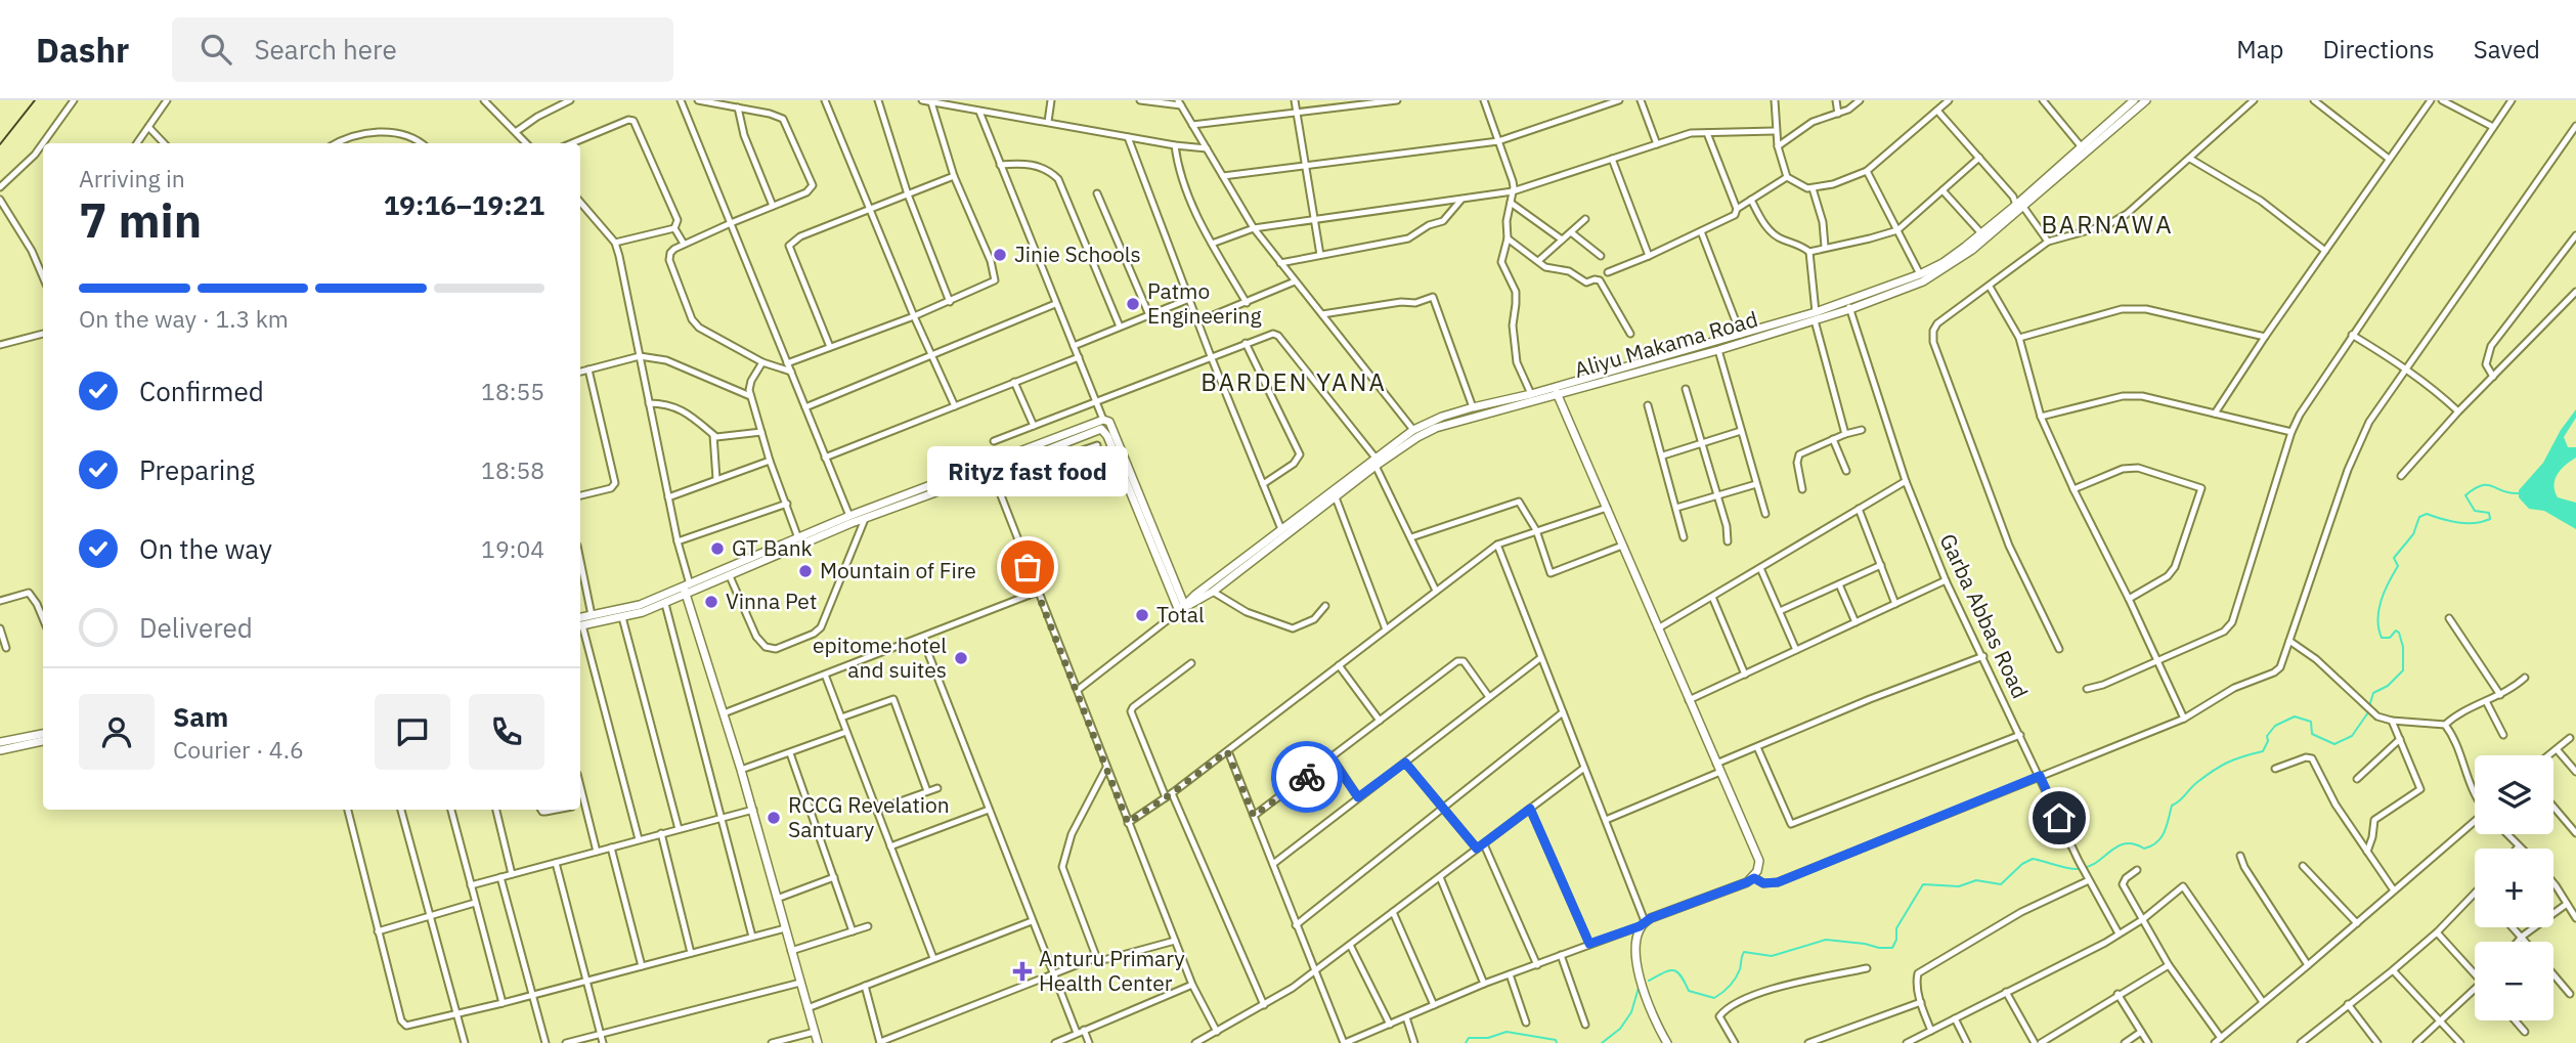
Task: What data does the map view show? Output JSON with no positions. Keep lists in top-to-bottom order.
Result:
{
  "streets": {
    "street": ["Aliyu Makama Road", "Garba Abbas Road"]
  },
  "crossings": [
    ["Aliyu Makama Road", "Garba Abbas Road"]
  ],
  "districts": ["BARNAWA", "BARDEN YANA"],
  "places": {
    "other": [
      "Jinie Schools",
      "Patmo Engineering",
      "GT Bank",
      "Rityz fast food",
      "Mountain of Fire",
      "Vinna Pet",
      "Total",
      "epitome hotel and suites",
      "RCCG Revelation Santuary"
    ],
    "health": ["Anturu Primary Health Center"]
  },
  "page": {
    "header": "Dashr",
    "search": "Search here",
    "nav": ["Map", "Directions", "Saved"],
    "heading": ["7 min", "Arriving in", "19:16–19:21"],
    "panel": ["Sam", "Courier · 4.6"],
    "bar": "On the way · 1.3 km",
    "list": [
      ["Confirmed", "18:55"],
      ["Preparing", "18:58"],
      ["On the way", "19:04"],
      "Delivered"
    ],
    "bubble": "Rityz fast food",
    "map_buttons": ["+", "−"]
  }
}
